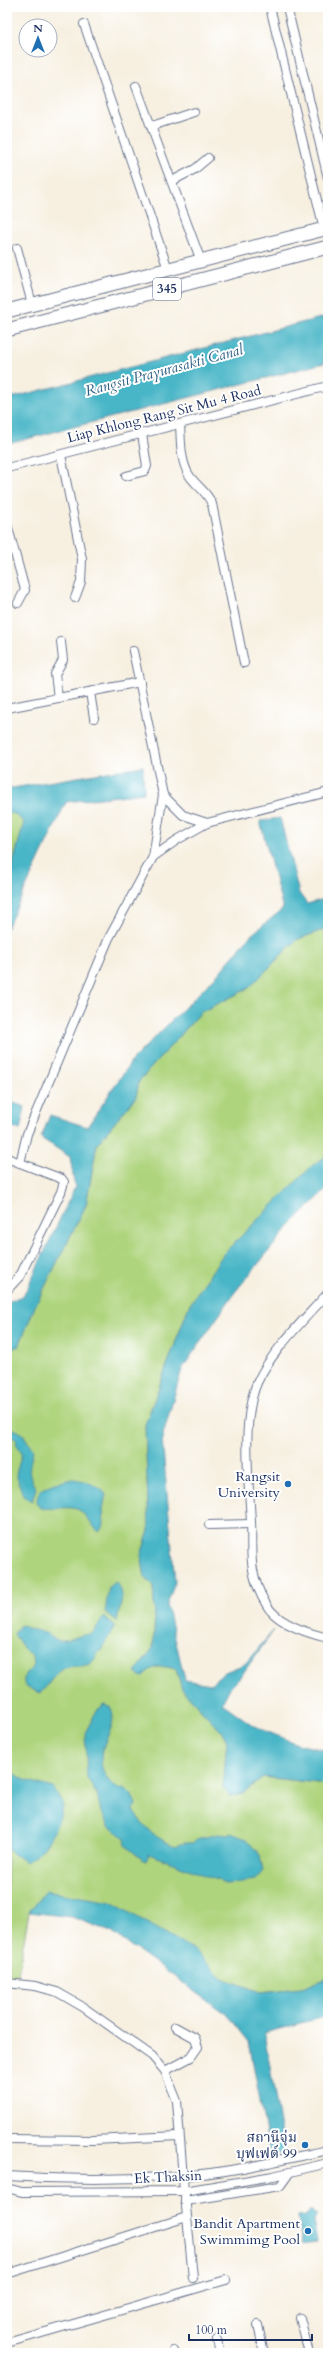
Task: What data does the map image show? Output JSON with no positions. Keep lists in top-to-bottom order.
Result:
{
  "streets": {
    "main road": ["345"],
    "street": ["Liap Khlong Rang Sit Mu 4 Road", "Ek Thaksin"]
  },
  "water": ["Rangsit Prayurasakti Canal"],
  "places": ["Rangsit University", "สถานีจุ่ม บุฟเฟต์ 99", "Bandit Apartment Swimmimg Pool"],
  "scale_bar": "100 m",
  "north": "top"
}
